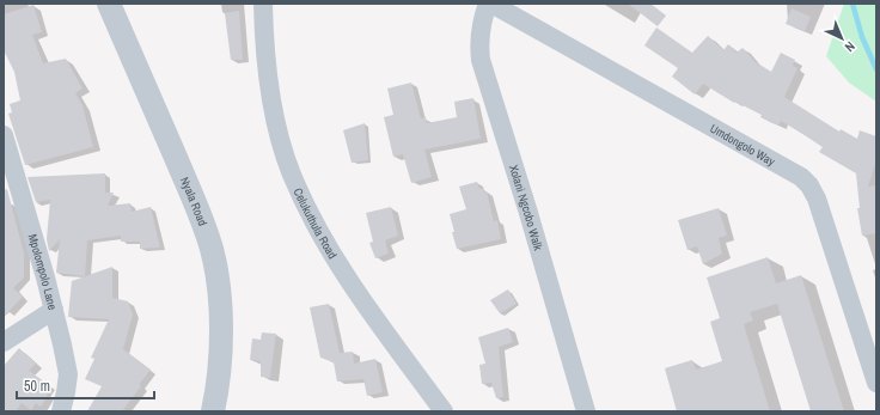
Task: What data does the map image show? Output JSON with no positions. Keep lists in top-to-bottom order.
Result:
{
  "streets": {
    "street": [
      "Umdongolo Way",
      "Nyala Road",
      "Xolani Ngcobo Walk",
      "Celukuthula Road",
      "Mpolompolo Lane"
    ]
  },
  "scale_bar": "50 m",
  "north": "bottom right"
}
